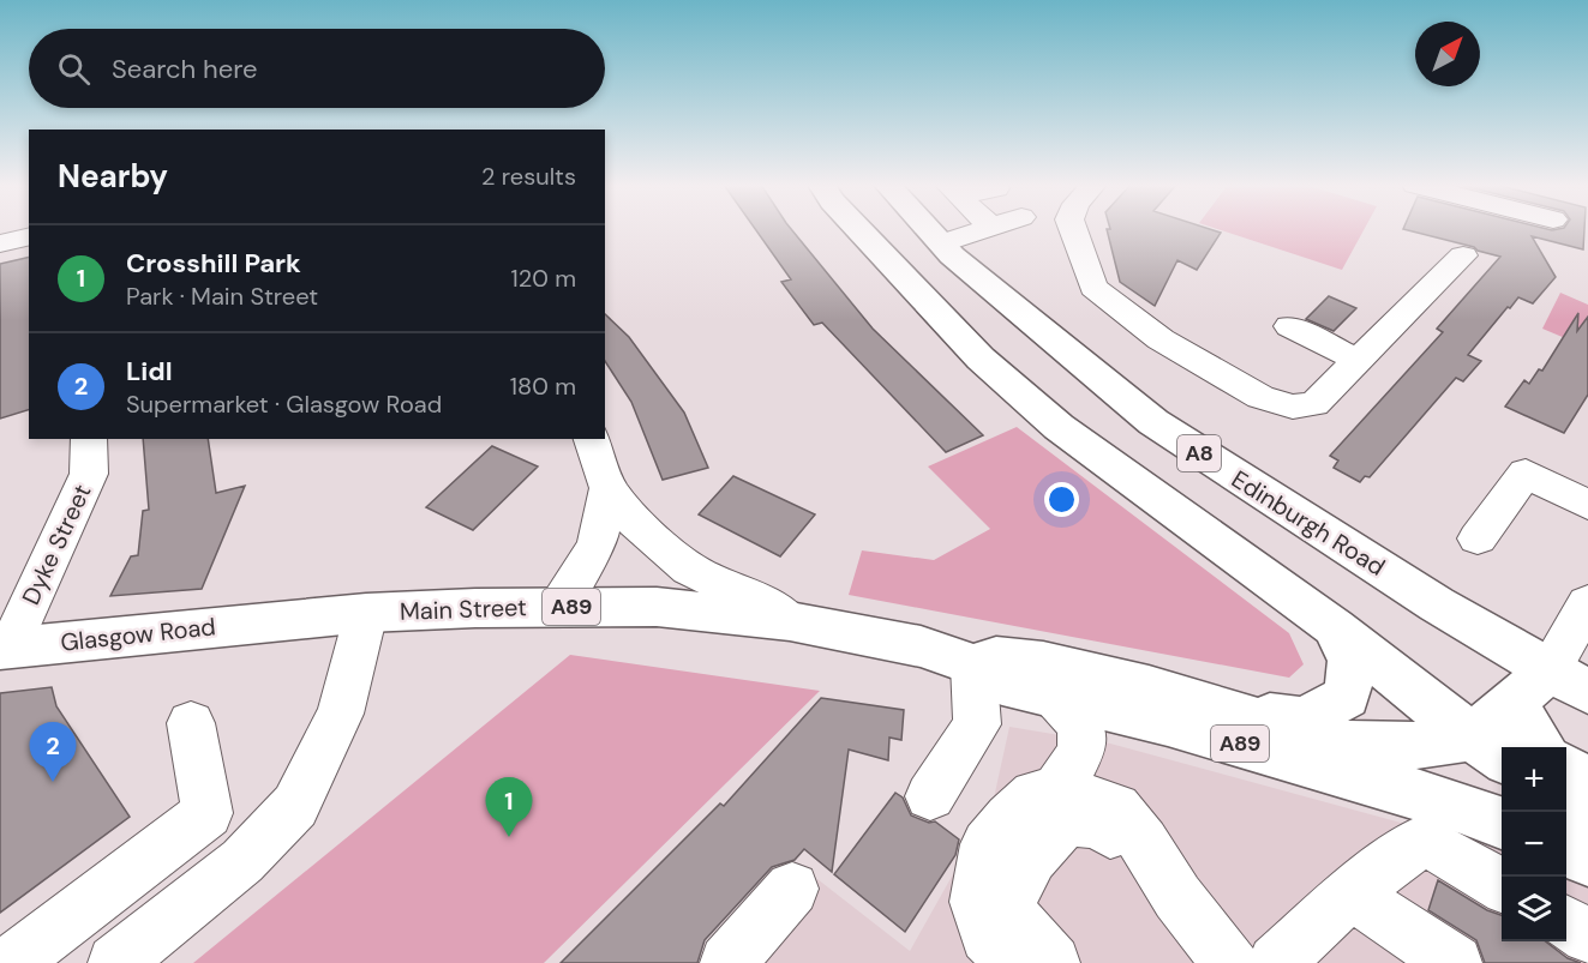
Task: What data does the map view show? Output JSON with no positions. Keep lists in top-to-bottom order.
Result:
{
  "streets": {
    "main road": [
      "A8",
      "Edinburgh Road",
      "A89",
      "Main Street",
      "Glasgow Road"
    ],
    "street": ["Dyke Street"]
  },
  "crossings": [
    ["A8", "A89"],
    ["Dyke Street", "Glasgow Road"],
    ["A89", "Main Street"],
    ["Main Street", "Glasgow Road"]
  ],
  "north": "top right",
  "page": {
    "search": "Search here",
    "heading": ["Nearby", "2 results"],
    "list": [
      {
        "mark": "1",
        "name": "Crosshill Park",
        "note": "Park · Main Street",
        "value": "120 m"
      },
      {
        "mark": "2",
        "name": "Lidl",
        "note": "Supermarket · Glasgow Road",
        "value": "180 m"
      }
    ],
    "pins": ["2", "1"],
    "map_buttons": ["+", "−"]
  }
}
